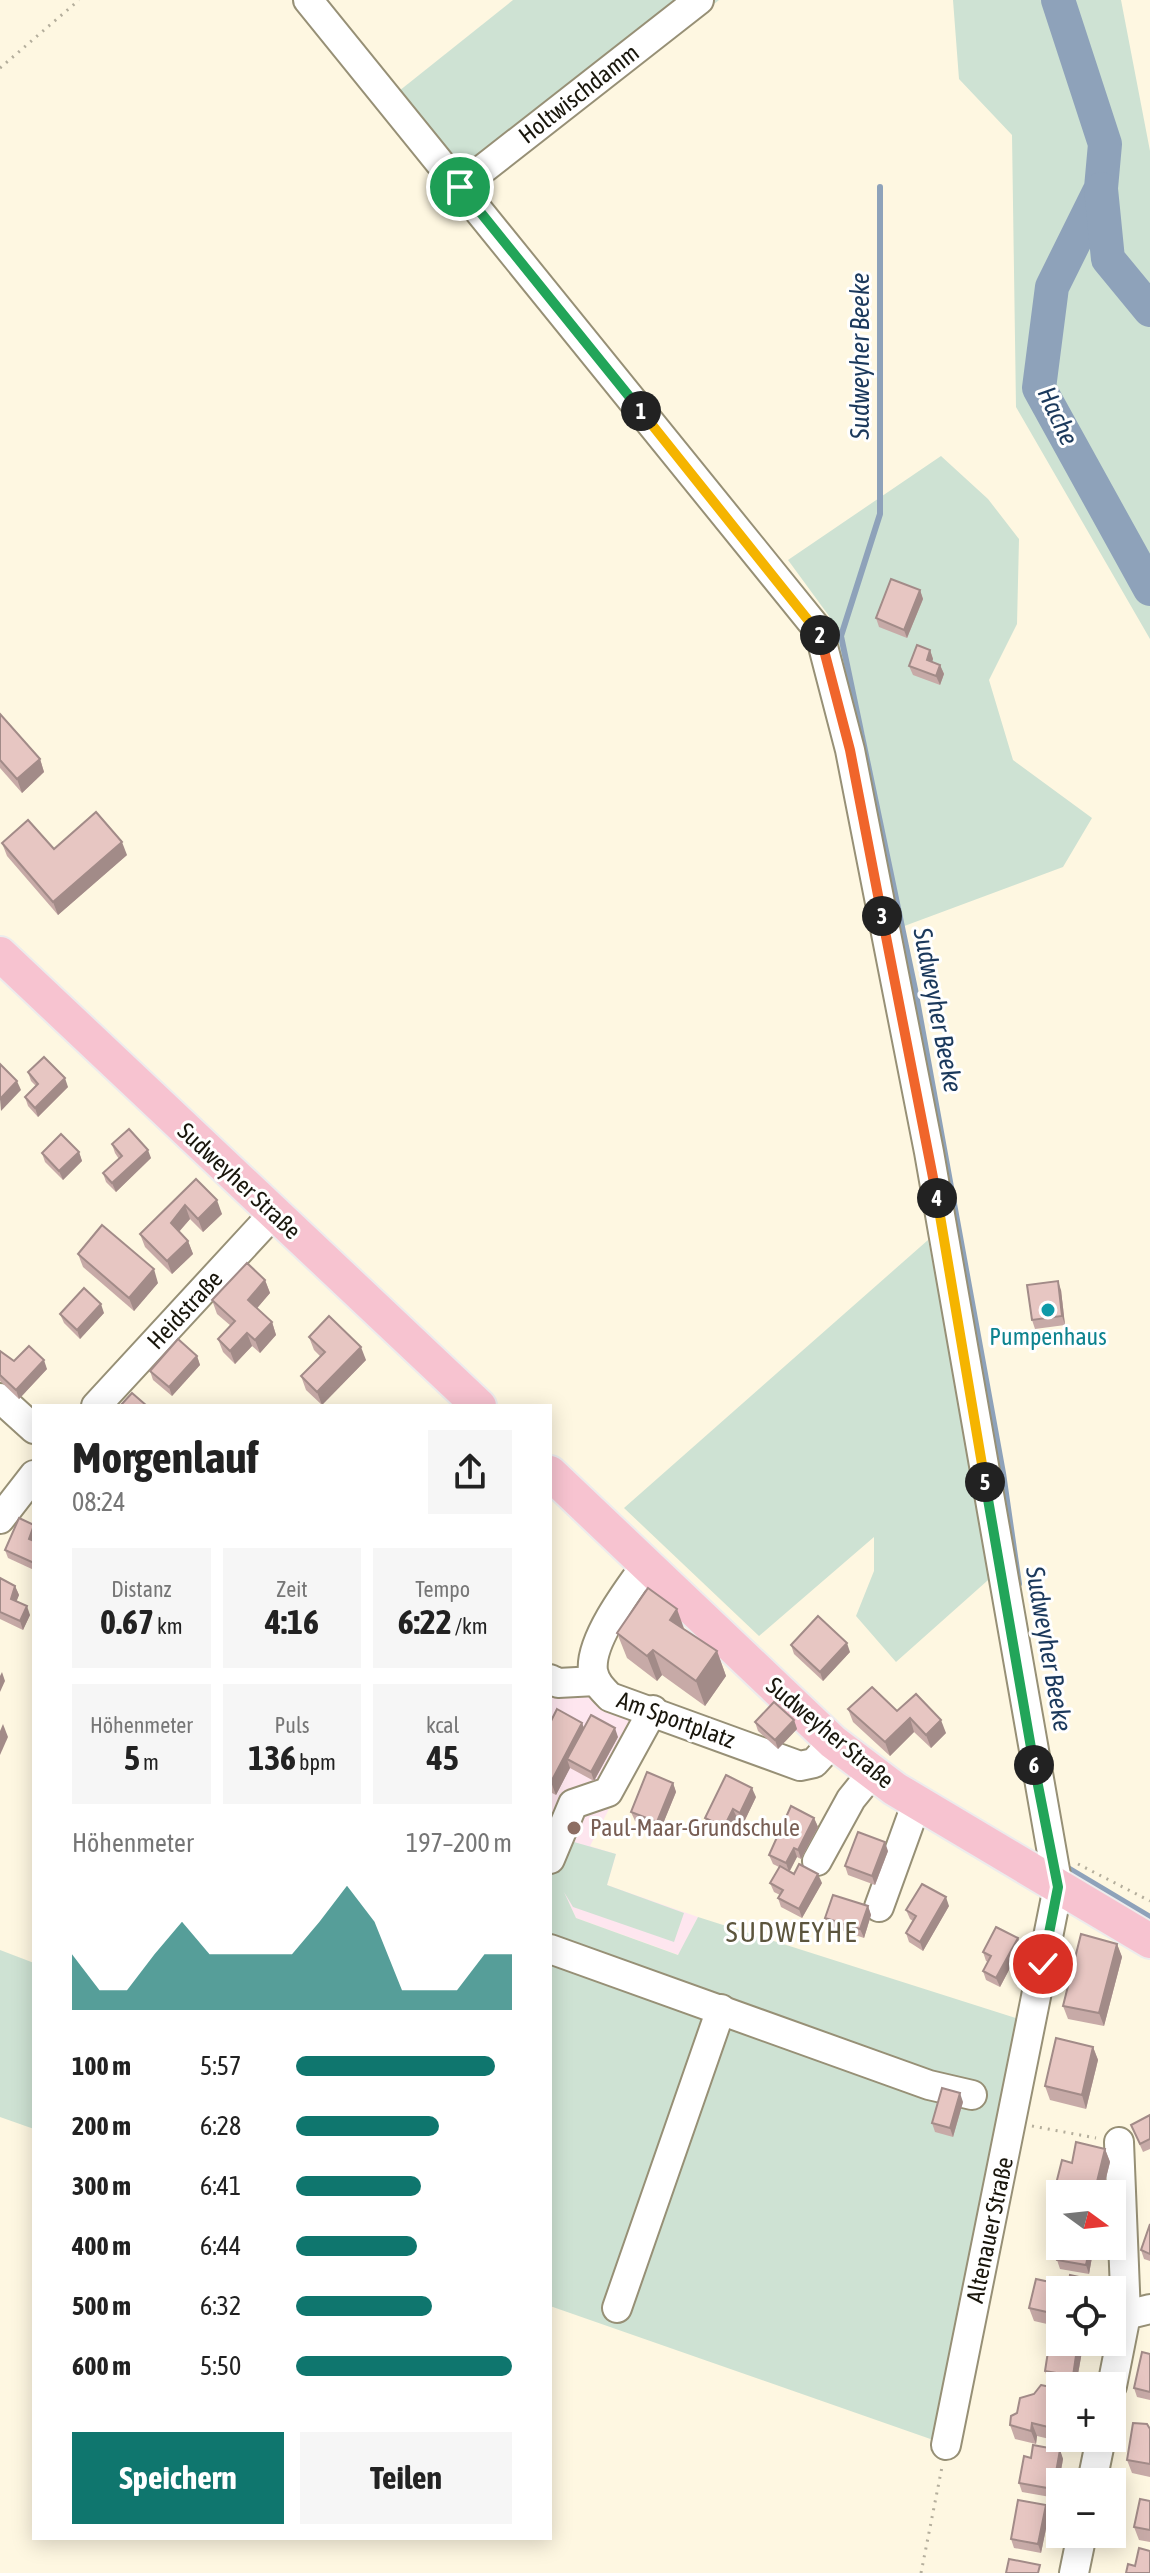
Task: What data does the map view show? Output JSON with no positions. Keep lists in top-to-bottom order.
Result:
{
  "streets": {
    "main road": ["Sudweyher Straße"],
    "street": [
      "Holtwischdamm",
      "Heidstraße",
      "Am Sportplatz",
      "Altenauer Straße"
    ]
  },
  "crossings": [
    ["Sudweyher Straße", "Heidstraße"],
    ["Sudweyher Straße", "Am Sportplatz"],
    ["Sudweyher Straße", "Altenauer Straße"]
  ],
  "districts": ["SUDWEYHE"],
  "water": ["Sudweyher Beeke", "Hache"],
  "places": ["Pumpenhaus", "Paul-Maar-Grundschule"],
  "north": "right",
  "page": {
    "pins": [
      "1",
      "2",
      "3",
      "4",
      "5",
      "6"
    ],
    "heading": ["Morgenlauf", "08:24"],
    "stats": [
      ["Distanz", "0.67 km"],
      ["Zeit", "4:16"],
      ["Tempo", "6:22 /km"],
      ["Höhenmeter", "5 m"],
      ["Puls", "136 bpm"],
      ["kcal", "45"]
    ],
    "chart": ["Höhenmeter", "197–200 m"],
    "list": [
      {
        "name": "100 m",
        "note": "5:57"
      },
      {
        "name": "200 m",
        "note": "6:28"
      },
      {
        "name": "300 m",
        "note": "6:41"
      },
      {
        "name": "400 m",
        "note": "6:44"
      },
      {
        "name": "500 m",
        "note": "6:32"
      },
      {
        "name": "600 m",
        "note": "5:50"
      }
    ],
    "map_buttons": ["+", "−"],
    "buttons": ["Speichern", "Teilen"]
  }
}
